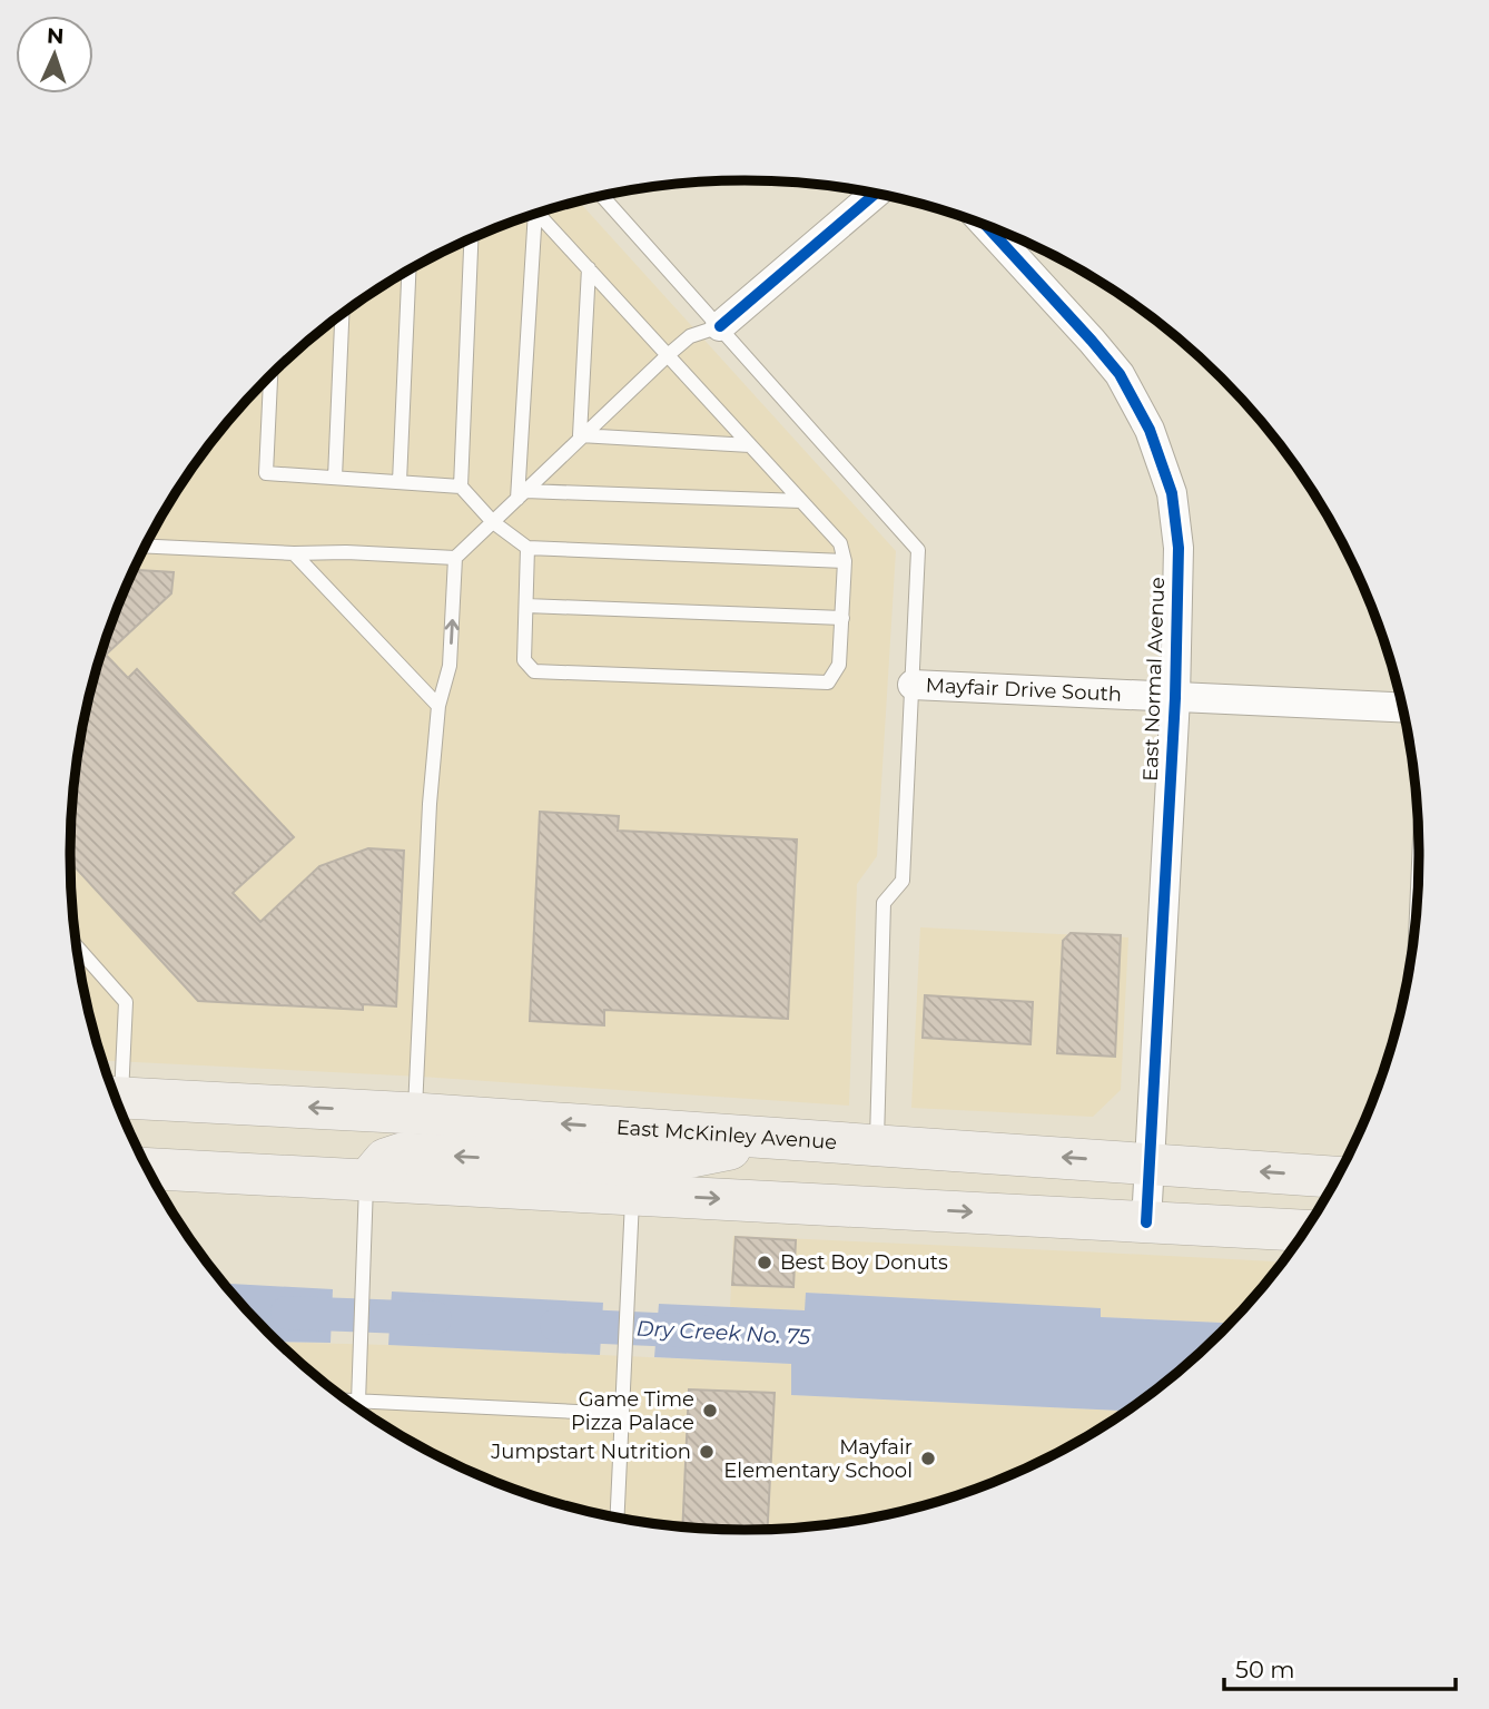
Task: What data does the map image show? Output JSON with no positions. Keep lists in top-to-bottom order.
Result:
{
  "streets": {
    "main road": ["East McKinley Avenue"],
    "street": ["East Normal Avenue", "Mayfair Drive South"]
  },
  "crossings": [
    ["East Normal Avenue", "Mayfair Drive South"],
    ["East Normal Avenue", "East McKinley Avenue"]
  ],
  "water": ["Dry Creek No. 75"],
  "places": [
    "Best Boy Donuts",
    "Game Time Pizza Palace",
    "Jumpstart Nutrition",
    "Mayfair Elementary School"
  ],
  "scale_bar": "50 m",
  "north": "top"
}
